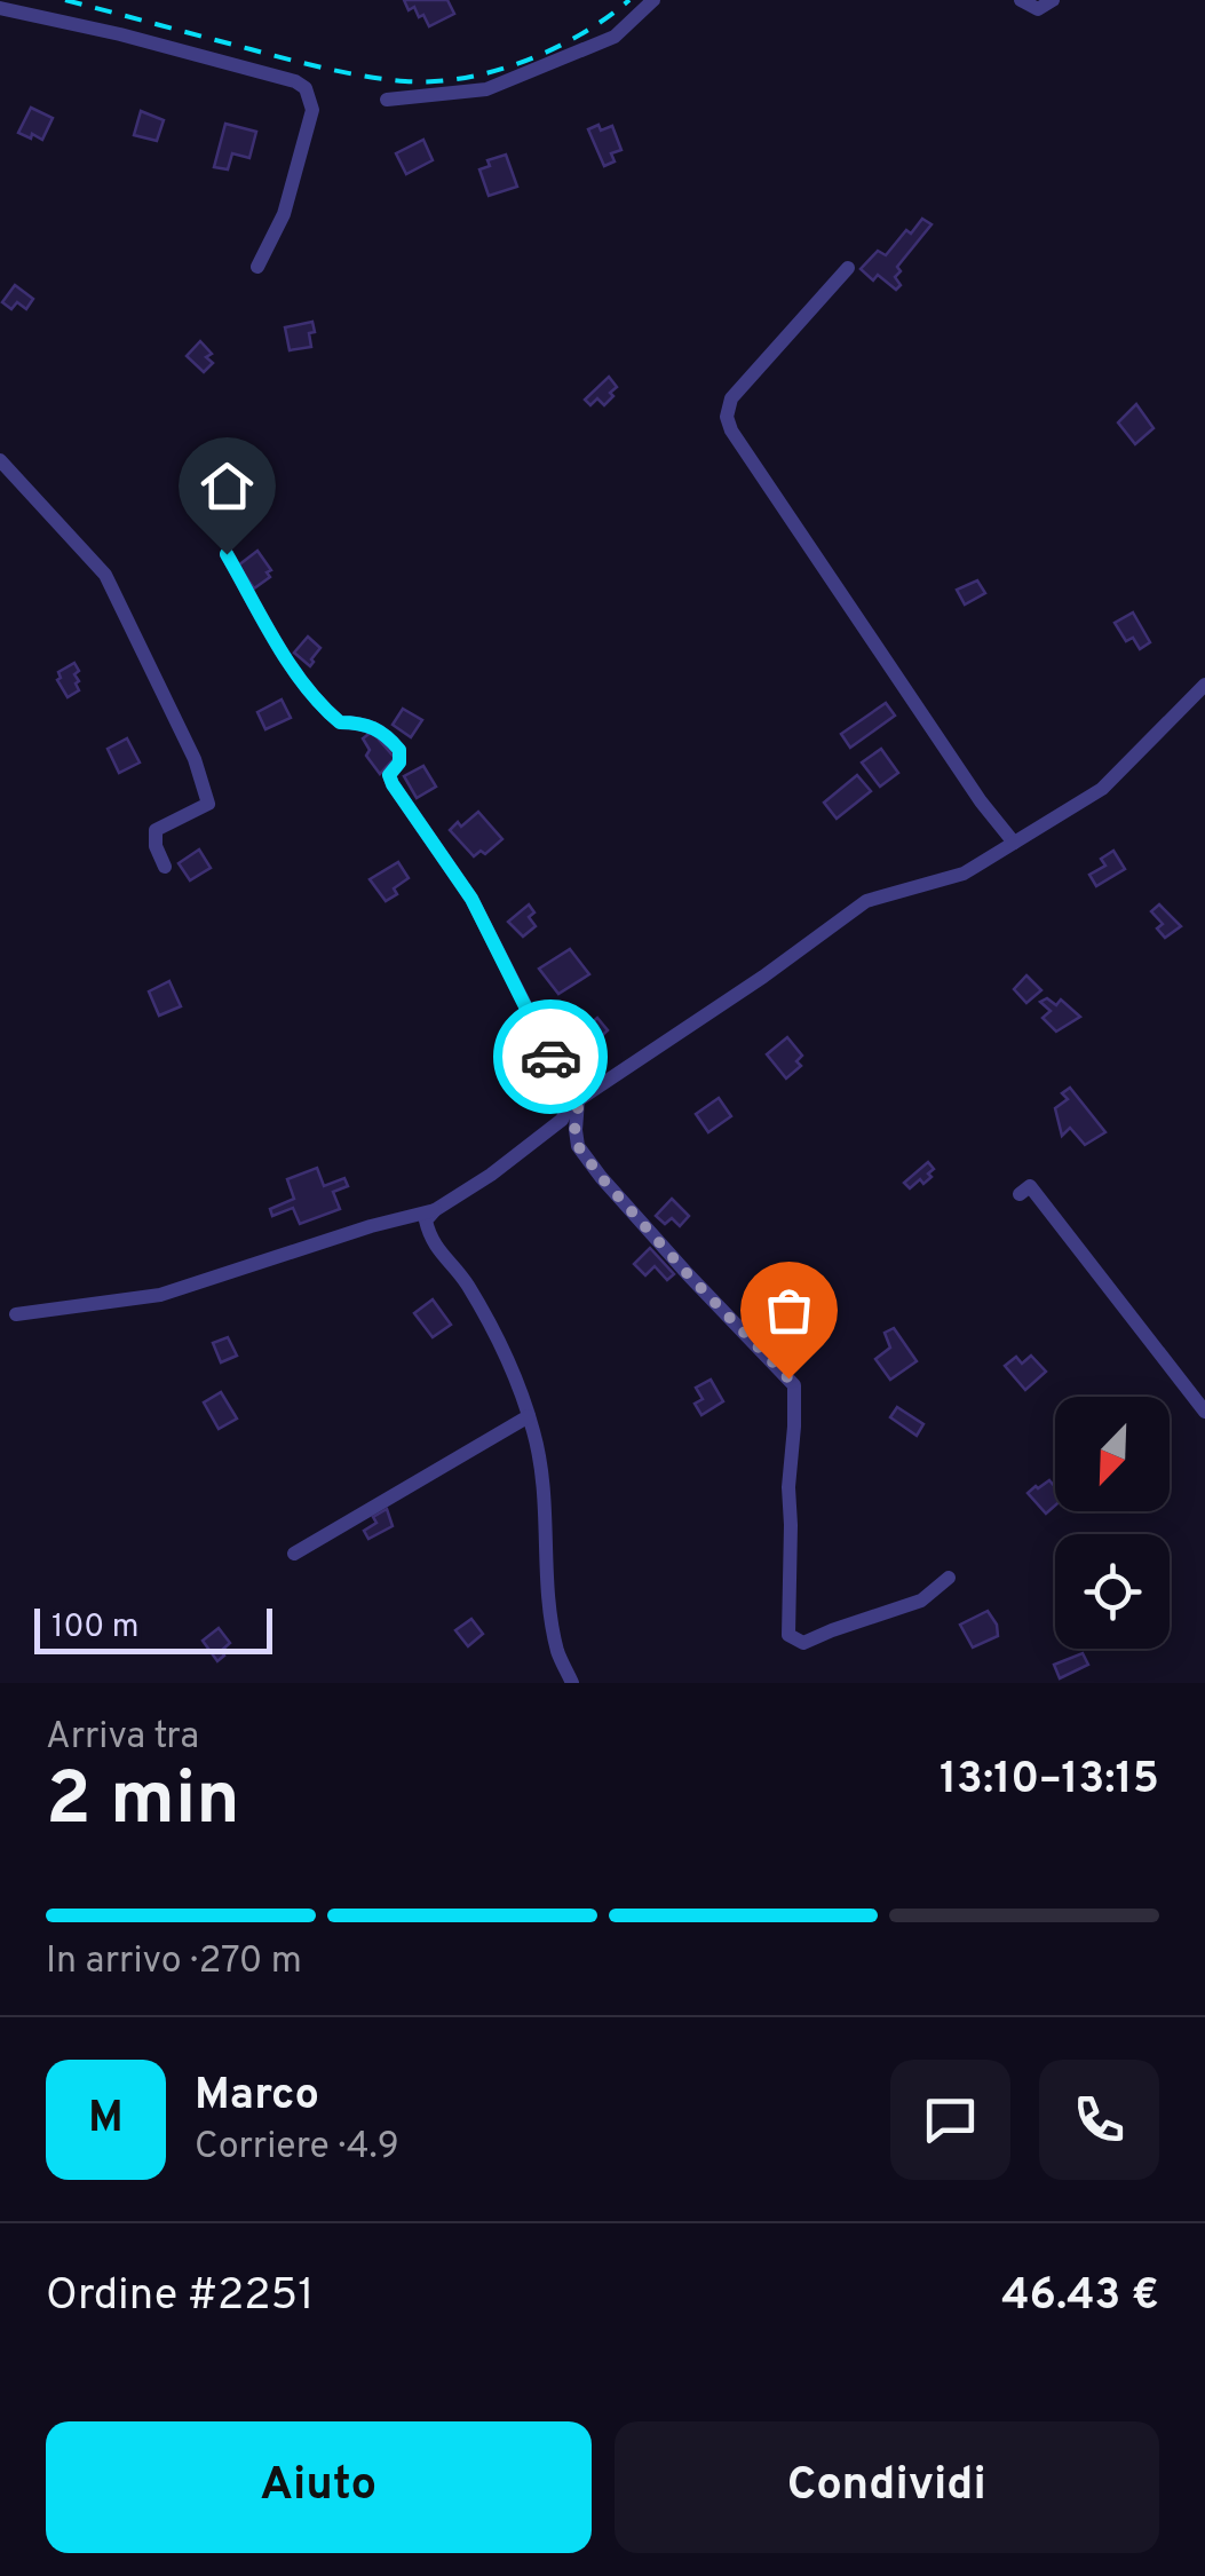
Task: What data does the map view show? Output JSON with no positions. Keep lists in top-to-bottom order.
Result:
{
  "scale_bar": "100 m",
  "north": "bottom left",
  "page": {
    "scale": "100 m",
    "heading": ["2 min", "Arriva tra", "13:10–13:15"],
    "panel": [
      "Marco",
      "Corriere · 4.9",
      "Ordine #2251",
      "46.43 €"
    ],
    "bar": "In arrivo · 270 m",
    "round": "M",
    "buttons": ["Aiuto", "Condividi"]
  }
}
